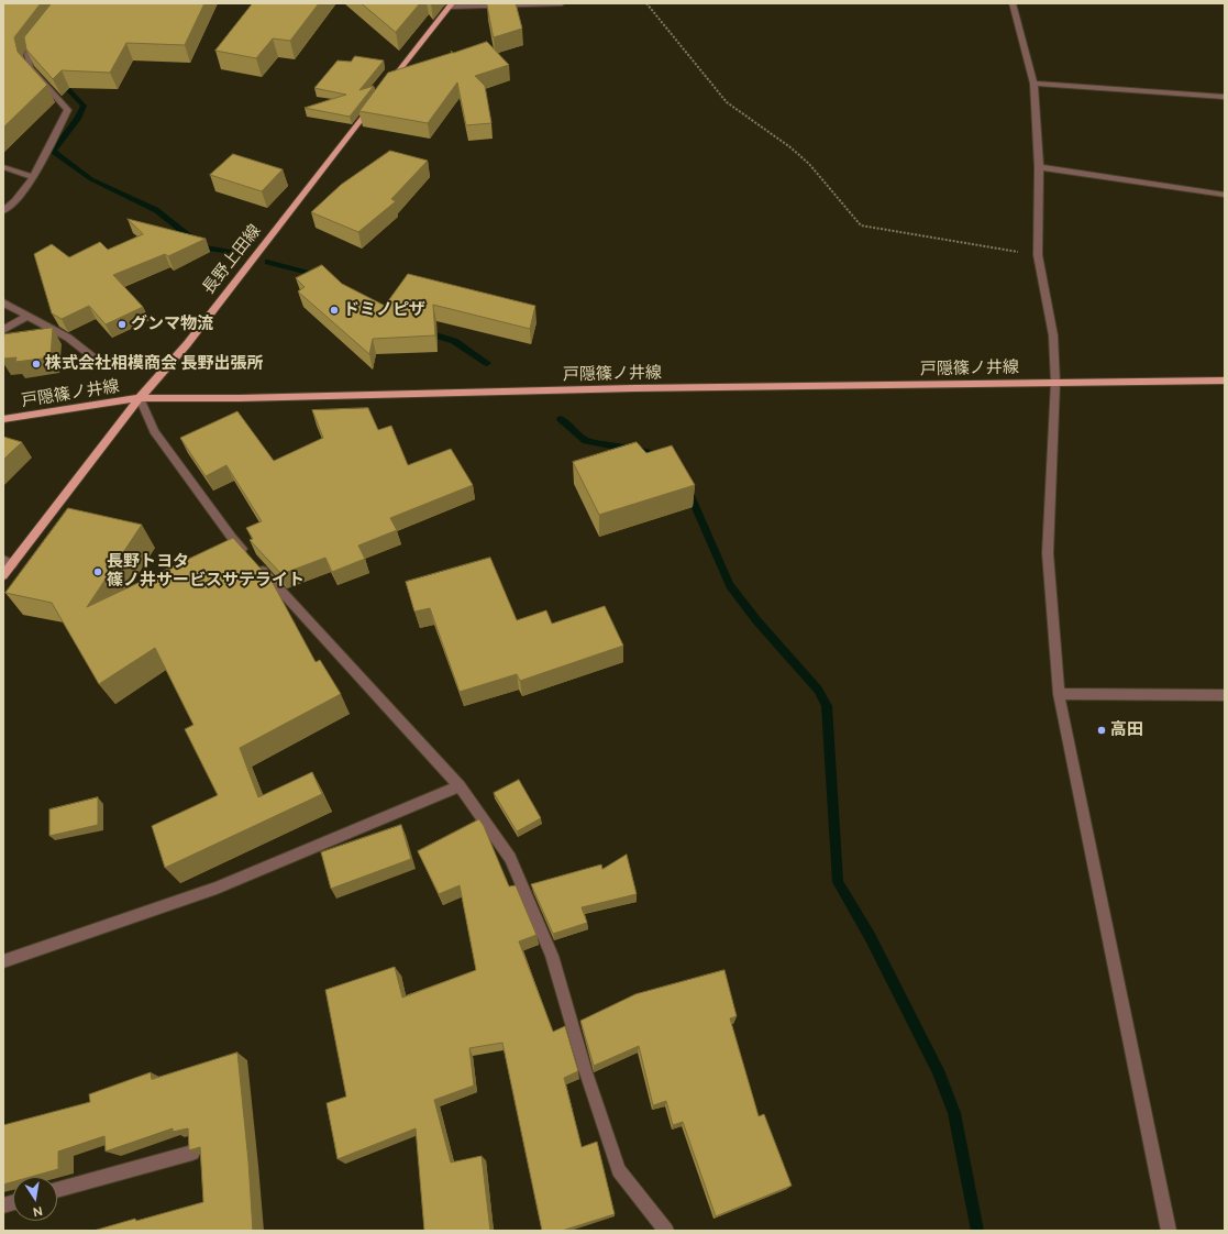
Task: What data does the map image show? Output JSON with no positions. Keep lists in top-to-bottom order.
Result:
{
  "streets": {
    "main road": ["長野上田線", "戸隠篠ノ井線"]
  },
  "crossings": [
    ["長野上田線", "戸隠篠ノ井線"]
  ],
  "places": [
    "ドミノピザ",
    "グンマ物流",
    "株式会社相模商会 長野出張所",
    "長野トヨタ 篠ノ井サービスサテライト",
    "高田"
  ],
  "north": "bottom"
}
